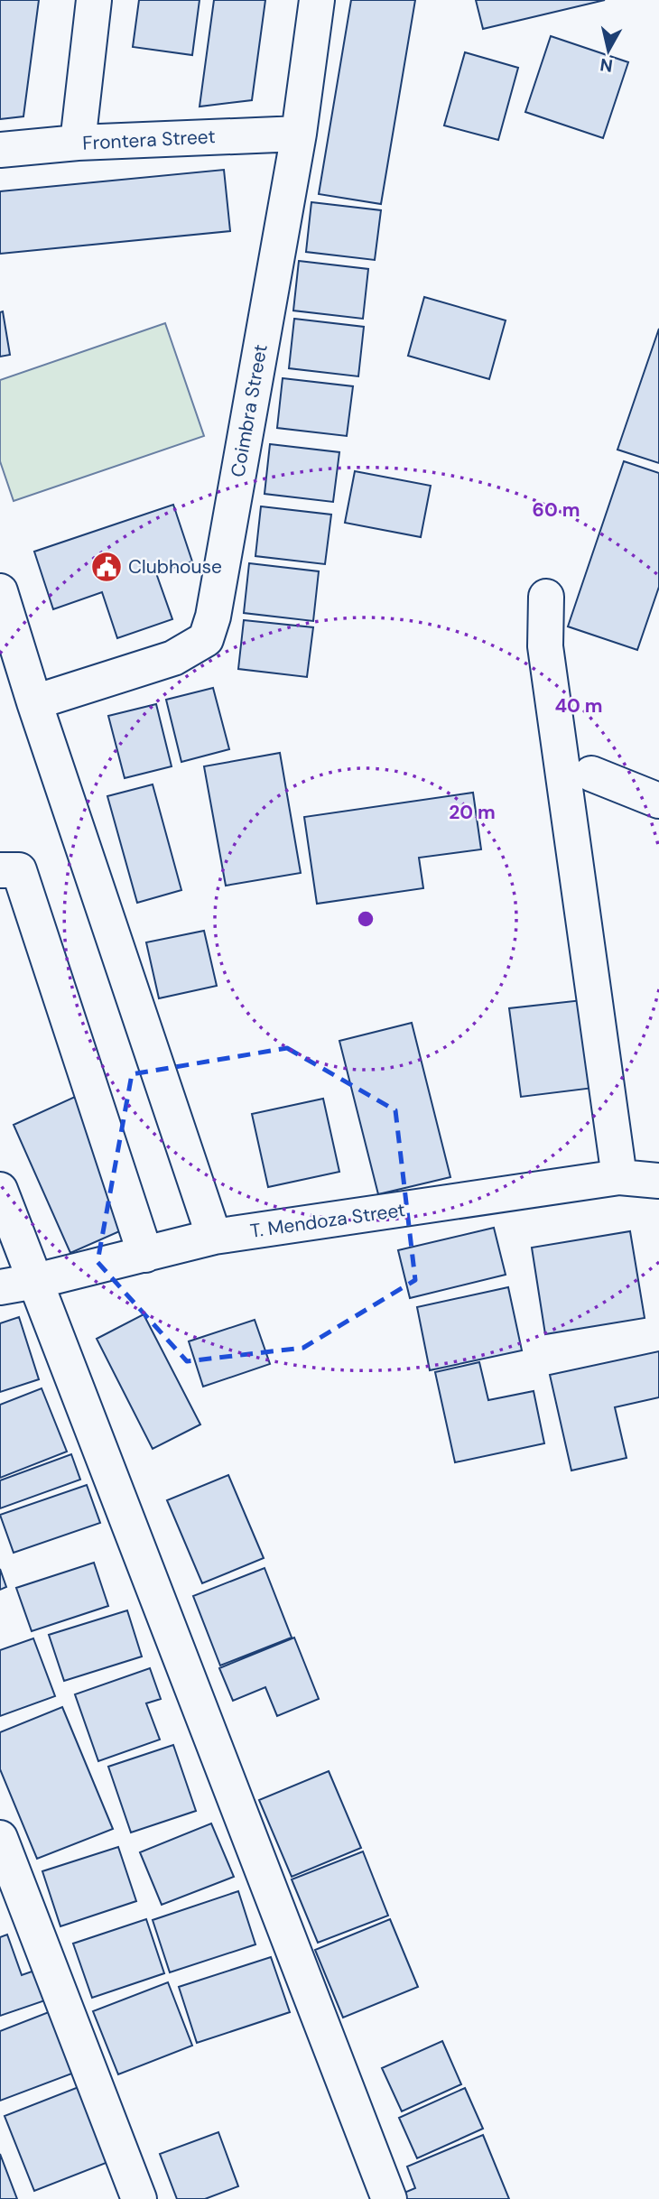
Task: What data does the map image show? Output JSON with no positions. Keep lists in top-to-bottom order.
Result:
{
  "streets": {
    "street": ["Frontera Street", "Coimbra Street", "T. Mendoza Street"]
  },
  "crossings": [
    ["Frontera Street", "Coimbra Street"]
  ],
  "places": {
    "public building": ["Clubhouse"]
  },
  "north": "bottom",
  "rings": ["60 m", "40 m", "20 m"]
}
